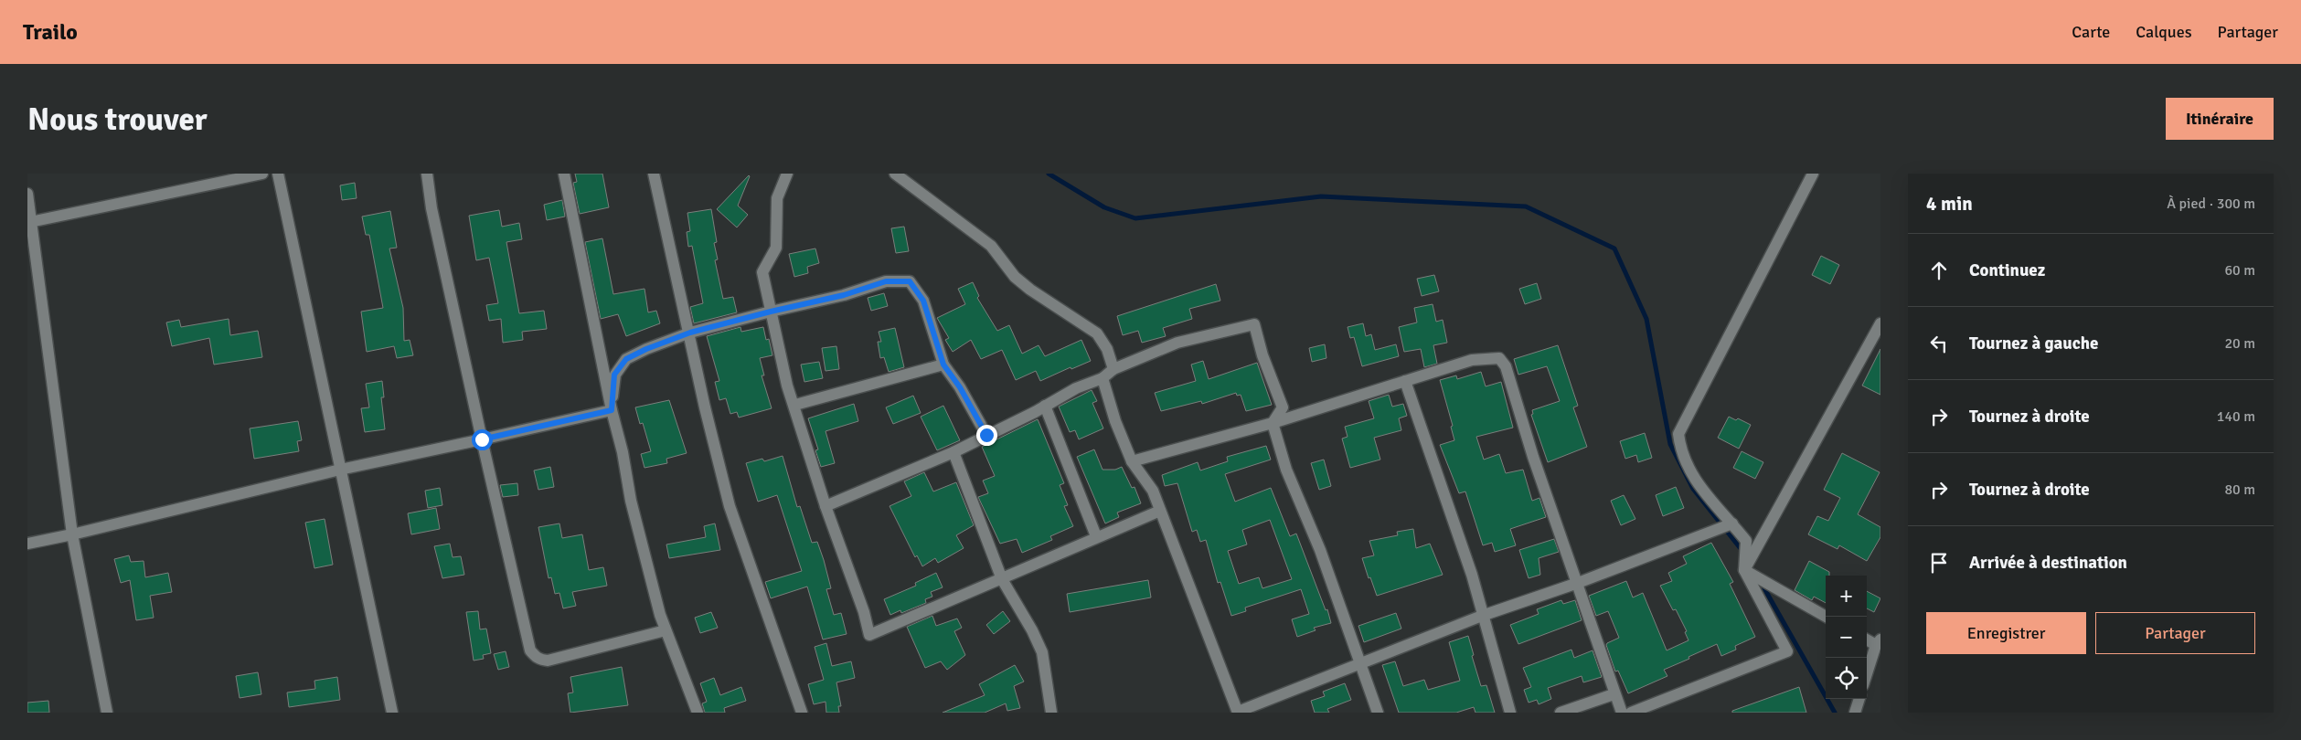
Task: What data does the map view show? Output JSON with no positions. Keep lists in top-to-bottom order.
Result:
{
  "page": {
    "header": "Trailo",
    "nav": ["Carte", "Calques", "Partager"],
    "buttons": [
      "Itinéraire",
      ["Enregistrer", "Partager"]
    ],
    "title": "Nous trouver",
    "heading": ["4 min", "À pied · 300 m"],
    "list": [
      ["Continuez", "60 m"],
      ["Tournez à gauche", "20 m"],
      ["Tournez à droite", "140 m"],
      ["Tournez à droite", "80 m"],
      "Arrivée à destination"
    ],
    "map_buttons": ["+", "−"]
  }
}
